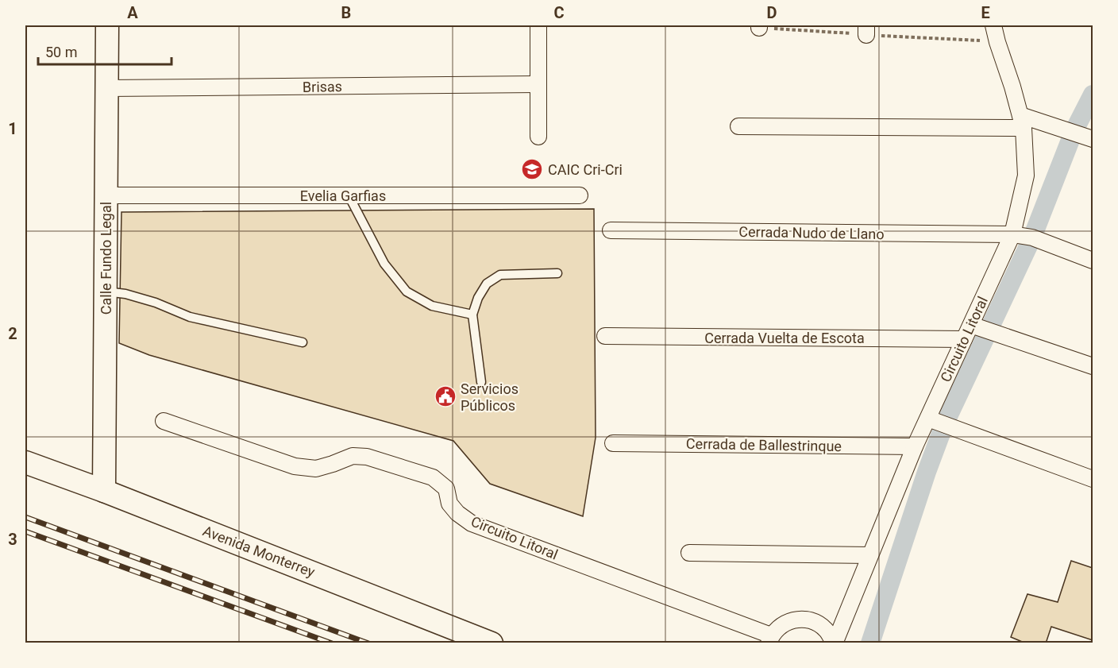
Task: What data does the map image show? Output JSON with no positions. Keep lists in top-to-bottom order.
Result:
{
  "streets": {
    "street": [
      "Brisas",
      "Evelia Garfias",
      "Cerrada Nudo de Llano",
      "Calle Fundo Legal",
      "Cerrada Vuelta de Escota",
      "Circuito Litoral",
      "Cerrada de Ballestrinque",
      "Avenida Monterrey"
    ]
  },
  "crossings": [
    ["Brisas", "Calle Fundo Legal"],
    ["Evelia Garfias", "Calle Fundo Legal"],
    ["Cerrada Nudo de Llano", "Circuito Litoral"],
    ["Calle Fundo Legal", "Avenida Monterrey"],
    ["Cerrada Vuelta de Escota", "Circuito Litoral"],
    ["Circuito Litoral", "Cerrada de Ballestrinque"]
  ],
  "places": {
    "school or university": ["CAIC Cri-Cri"],
    "public building": ["Servicios Públicos"]
  },
  "scale_bar": "50 m",
  "grid": {
    "columns": [
      "A",
      "B",
      "C",
      "D",
      "E"
    ],
    "rows": ["1", "2", "3"]
  }
}
